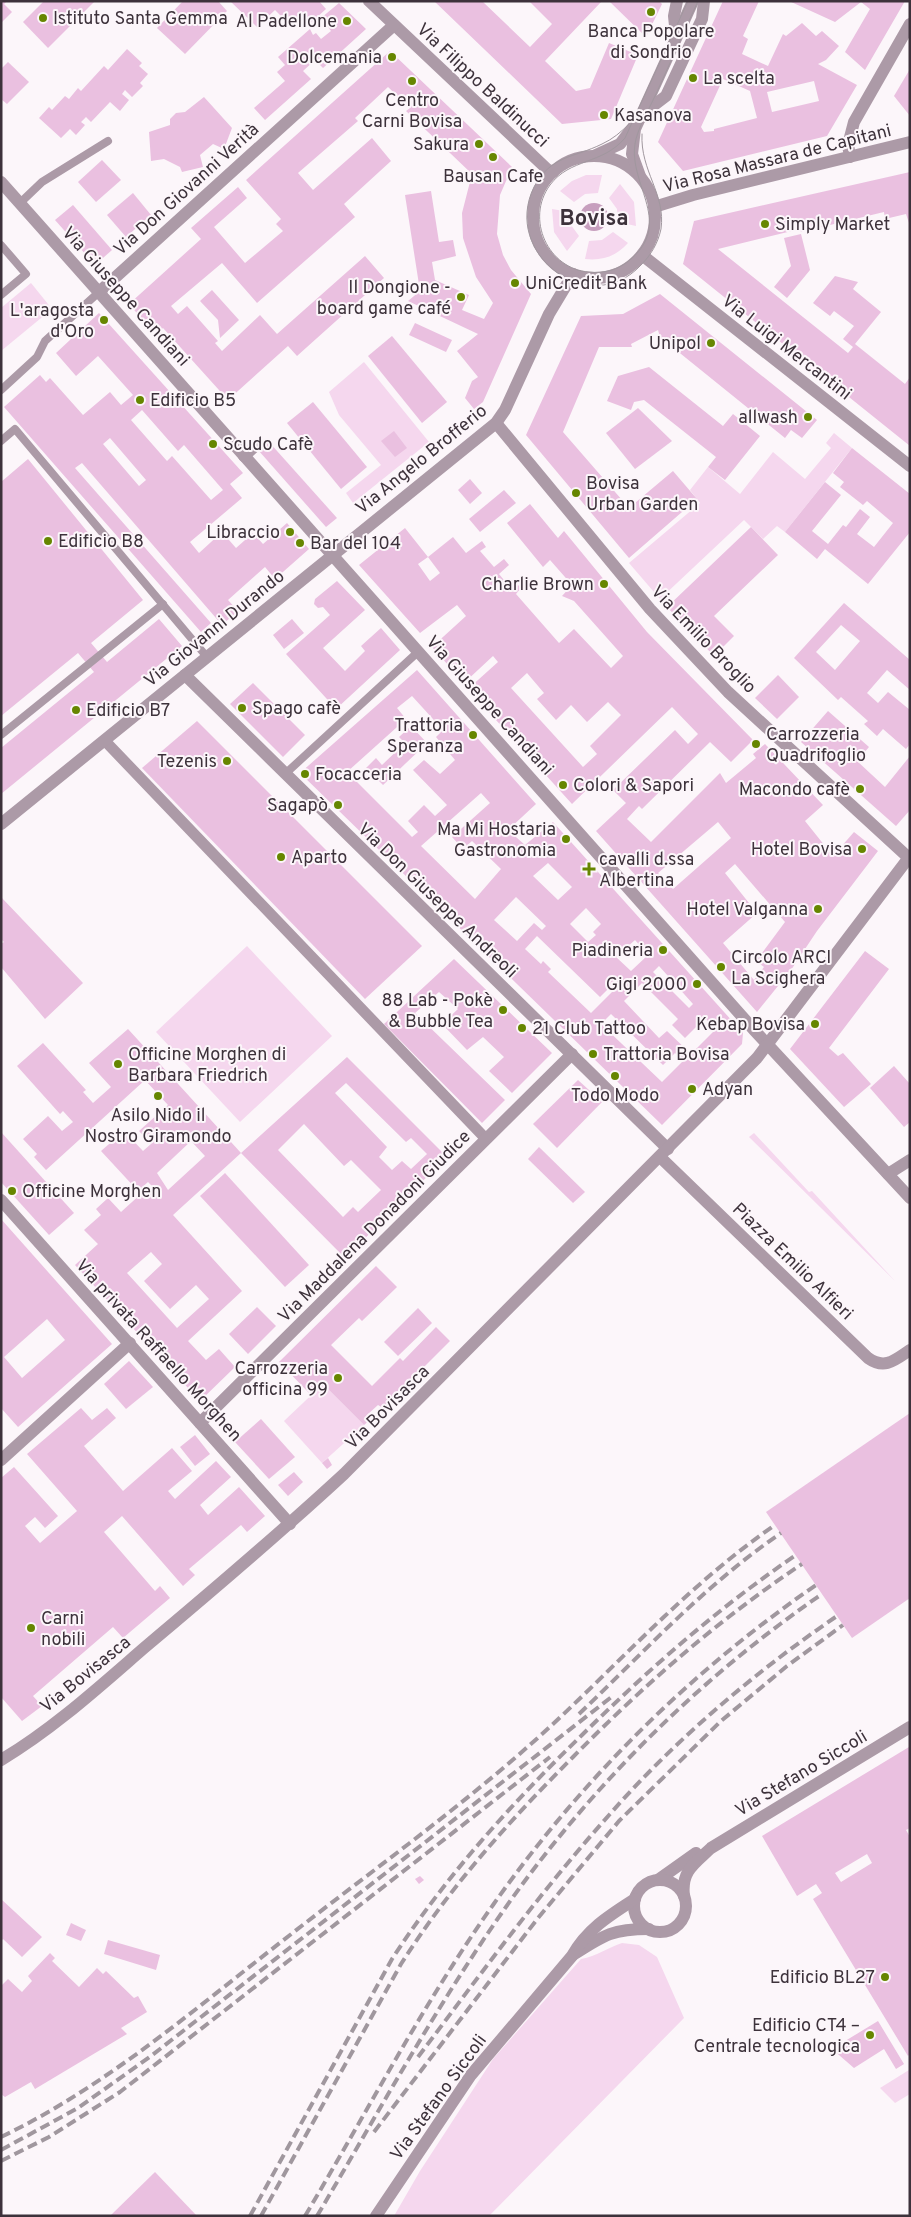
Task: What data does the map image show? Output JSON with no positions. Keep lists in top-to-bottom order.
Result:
{
  "streets": {
    "street": [
      "Via Filippo Baldinucci",
      "Via Rosa Massara de Capitani",
      "Via Don Giovanni Verità",
      "Via Giuseppe Candiani",
      "Via Luigi Mercantini",
      "Via Angelo Brofferio",
      "Via Giovanni Durando",
      "Via Emilio Broglio",
      "Via Don Giuseppe Andreoli",
      "Via Maddalena Donadoni Giudice",
      "Piazza Emilio Alfieri",
      "Via privata Raffaello Morghen",
      "Via Bovisasca",
      "Via Stefano Siccoli"
    ]
  },
  "crossings": [
    ["Via Filippo Baldinucci", "Via Rosa Massara de Capitani"],
    ["Via Filippo Baldinucci", "Via Don Giovanni Verità"],
    ["Via Filippo Baldinucci", "Via Luigi Mercantini"],
    ["Via Filippo Baldinucci", "Via Angelo Brofferio"],
    ["Via Rosa Massara de Capitani", "Via Luigi Mercantini"],
    ["Via Rosa Massara de Capitani", "Via Angelo Brofferio"],
    ["Via Don Giovanni Verità", "Via Giuseppe Candiani"],
    ["Via Giuseppe Candiani", "Via Angelo Brofferio"],
    ["Via Giuseppe Candiani", "Via Giovanni Durando"],
    ["Via Giuseppe Candiani", "Via Bovisasca"],
    ["Via Luigi Mercantini", "Via Angelo Brofferio"],
    ["Via Angelo Brofferio", "Via Giovanni Durando"],
    ["Via Angelo Brofferio", "Via Emilio Broglio"],
    ["Via Giovanni Durando", "Via Don Giuseppe Andreoli"],
    ["Via Emilio Broglio", "Via Bovisasca"],
    ["Via Don Giuseppe Andreoli", "Via Maddalena Donadoni Giudice"],
    ["Via Don Giuseppe Andreoli", "Piazza Emilio Alfieri"],
    ["Via Don Giuseppe Andreoli", "Via Bovisasca"],
    ["Via Maddalena Donadoni Giudice", "Via privata Raffaello Morghen"],
    ["Piazza Emilio Alfieri", "Via Bovisasca"],
    ["Via privata Raffaello Morghen", "Via Bovisasca"]
  ],
  "districts": ["Bovisa"],
  "places": {
    "other": [
      "Banca Popolare di Sondrio",
      "Istituto Santa Gemma",
      "Al Padellone",
      "Dolcemania",
      "La scelta",
      "Centro Carni Bovisa",
      "Kasanova",
      "Sakura",
      "Bausan Cafe",
      "Simply Market",
      "UniCredit Bank",
      "Il Dongione - board game café",
      "L'aragosta d'Oro",
      "Unipol",
      "Edificio B5",
      "allwash",
      "Scudo Cafè",
      "Bovisa Urban Garden",
      "Libraccio",
      "Edificio B8",
      "Bar del 104",
      "Charlie Brown",
      "Spago cafè",
      "Edificio B7",
      "Trattoria Speranza",
      "Carrozzeria Quadrifoglio",
      "Tezenis",
      "Focacceria",
      "Colori & Sapori",
      "Macondo cafè",
      "Sagapò",
      "Ma Mi Hostaria Gastronomia",
      "Hotel Bovisa",
      "Aparto",
      "Hotel Valganna",
      "Piadineria",
      "Circolo ARCI La Scighera",
      "Gigi 2000",
      "88 Lab - Pokè & Bubble Tea",
      "Kebap Bovisa",
      "21 Club Tattoo",
      "Trattoria Bovisa",
      "Officine Morghen di Barbara Friedrich",
      "Todo Modo",
      "Adyan",
      "Asilo Nido il Nostro Giramondo",
      "Officine Morghen",
      "Carrozzeria officina 99",
      "Carni nobili",
      "Edificio BL27",
      "Edificio CT4 – Centrale tecnologica"
    ],
    "health": ["cavalli d.ssa Albertina"]
  }
}
